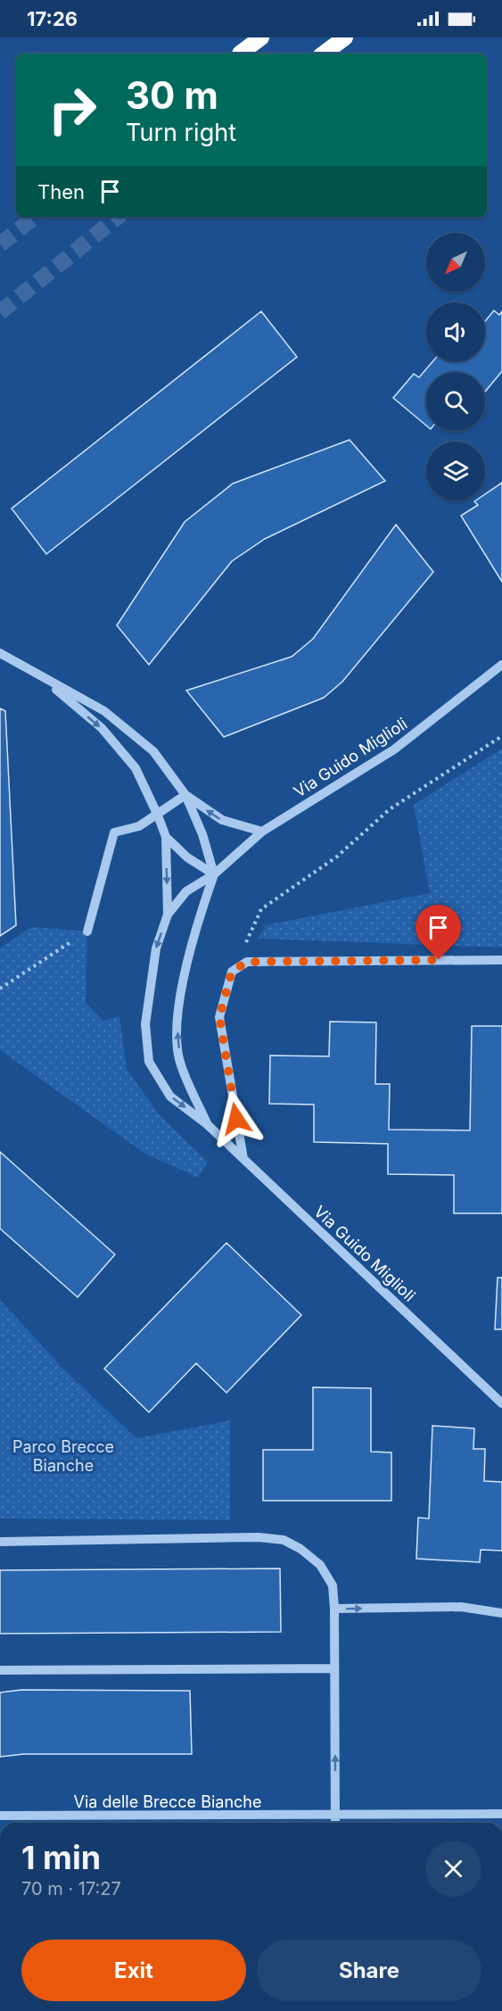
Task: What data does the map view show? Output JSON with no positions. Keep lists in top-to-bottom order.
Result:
{
  "streets": {
    "street": ["Via Guido Miglioli", "Via delle Brecce Bianche"]
  },
  "parks": ["Parco Brecce Bianche"],
  "north": "bottom left",
  "page": {
    "status": "17:26",
    "turn": ["30 m", "Turn right"],
    "then": "Then",
    "heading": ["1 min", "70 m · 17:27"],
    "buttons": ["Exit", "Share"]
  }
}
